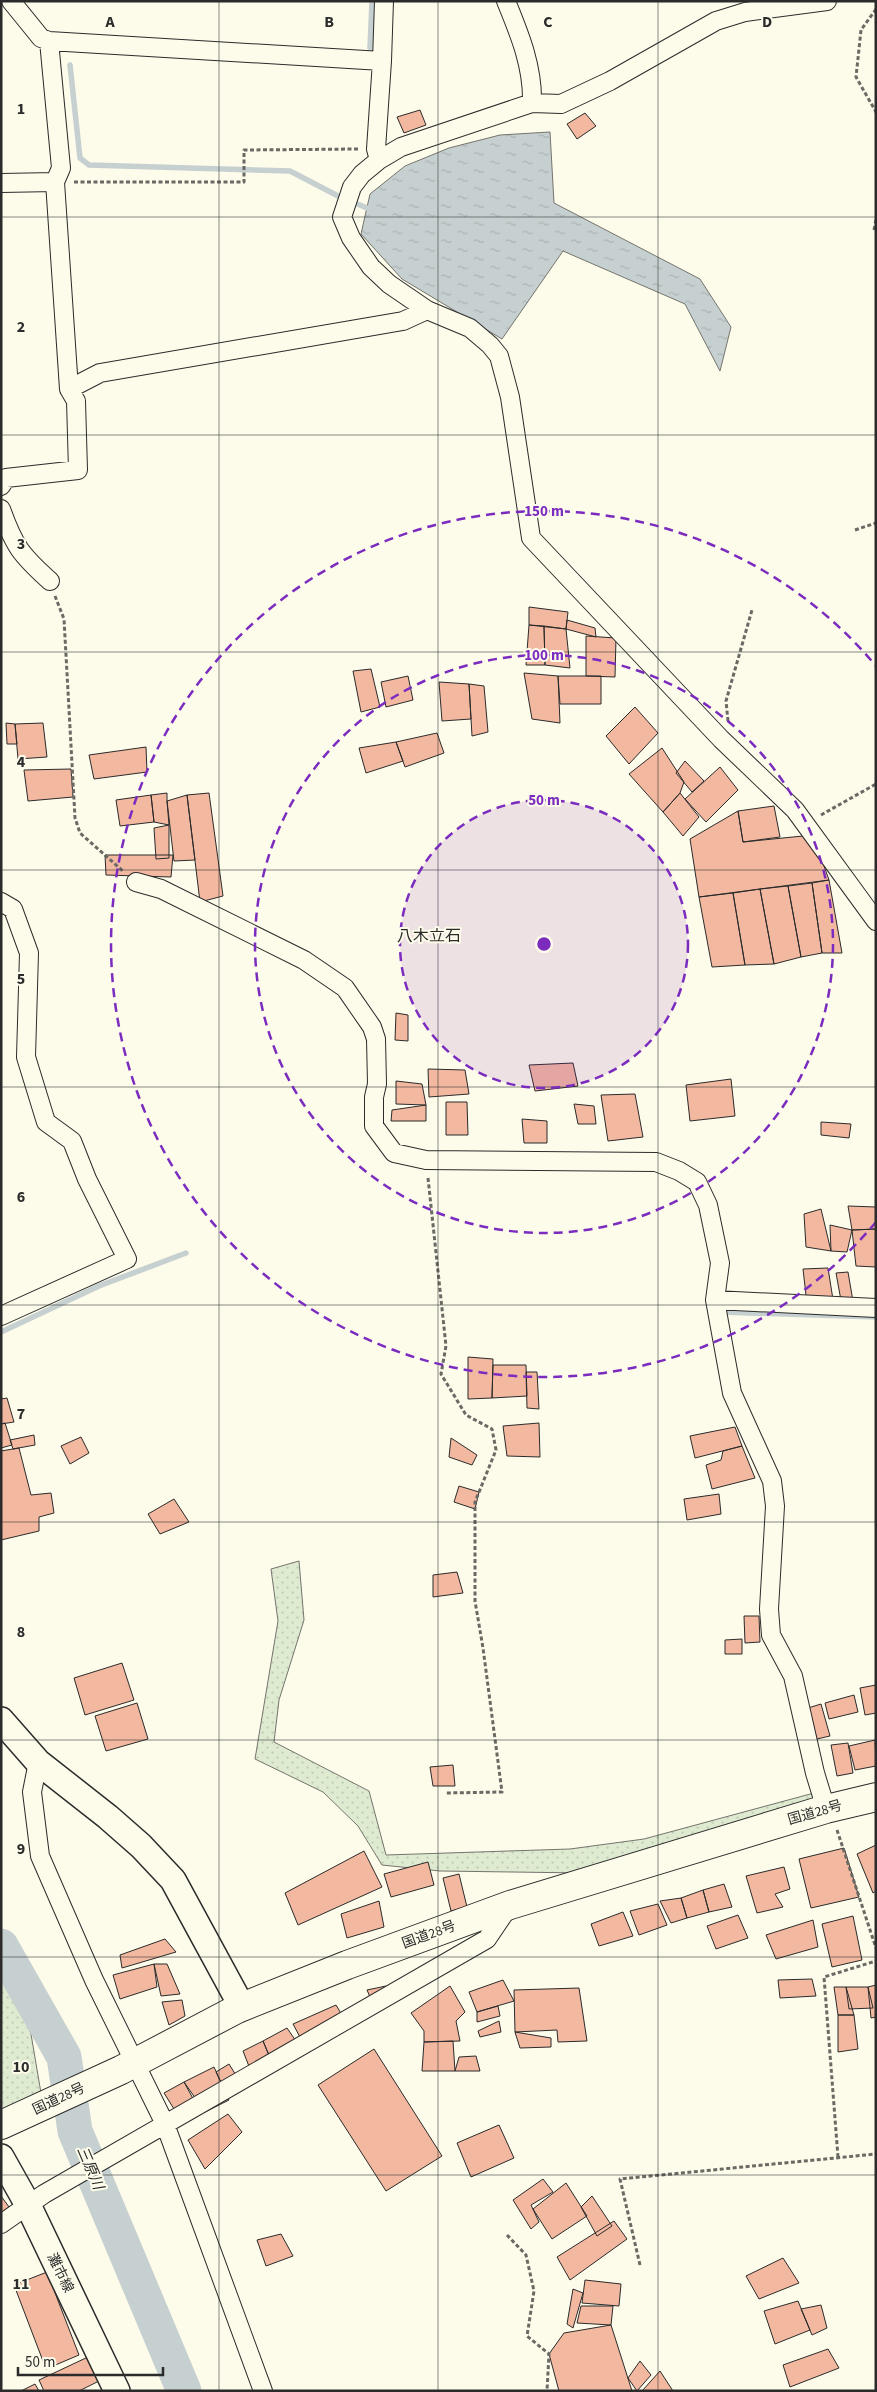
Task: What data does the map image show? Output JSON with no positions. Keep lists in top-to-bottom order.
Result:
{
  "streets": {
    "highway": ["国道28号"],
    "street": ["灘市線"]
  },
  "districts": ["八木立石"],
  "water": ["三原川"],
  "scale_bar": "50 m",
  "grid": {
    "columns": [
      "A",
      "B",
      "C",
      "D"
    ],
    "rows": [
      "1",
      "2",
      "3",
      "4",
      "5",
      "6",
      "7",
      "8",
      "9",
      "10",
      "11"
    ]
  },
  "rings": ["150 m", "100 m", "50 m"]
}
